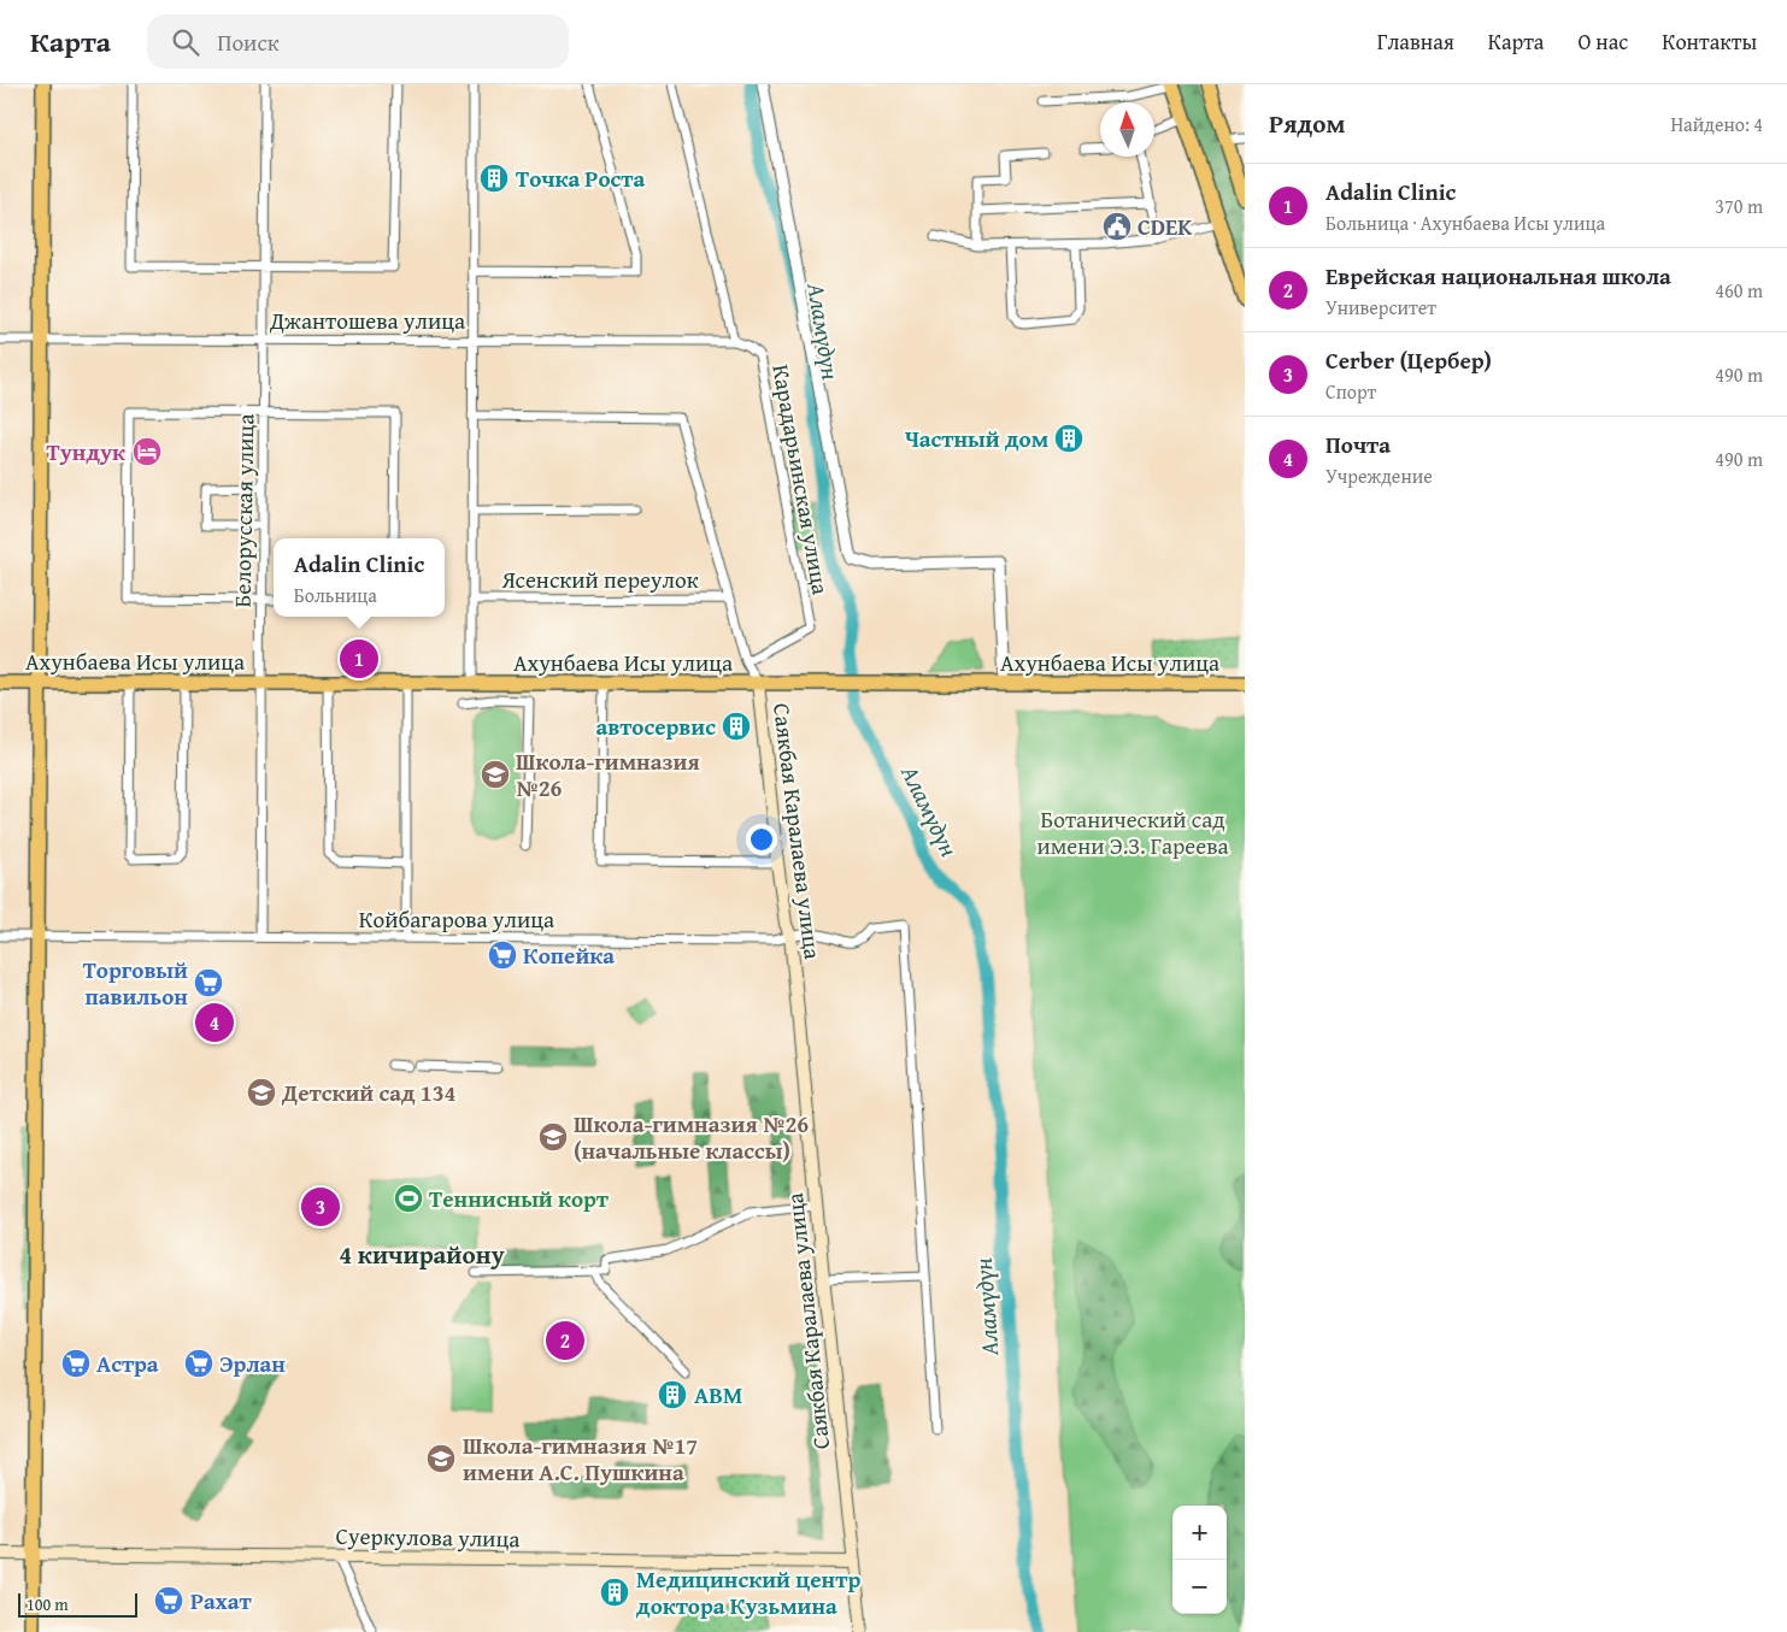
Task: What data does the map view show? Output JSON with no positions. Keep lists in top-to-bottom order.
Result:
{
  "streets": {
    "main road": ["Ахунбаева Исы улица", "Саякбая Каралаева улица", "Суеркулова улица"],
    "street": [
      "Джантошева улица",
      "Карадарьинская улица",
      "Белорусская улица",
      "Ясенский переулок",
      "Койбагарова улица"
    ]
  },
  "crossings": [
    ["Джантошева улица", "Карадарьинская улица"],
    ["Джантошева улица", "Белорусская улица"],
    ["Карадарьинская улица", "Ясенский переулок"],
    ["Белорусская улица", "Ахунбаева Исы улица"],
    ["Белорусская улица", "Койбагарова улица"],
    ["Ахунбаева Исы улица", "Саякбая Каралаева улица"],
    ["Саякбая Каралаева улица", "Койбагарова улица"],
    ["Саякбая Каралаева улица", "Суеркулова улица"]
  ],
  "districts": ["4 кичирайону"],
  "water": ["Аламүдүн"],
  "parks": ["Ботанический сад имени Э.З. Гареева"],
  "places": {
    "building": [
      "Точка Роста",
      "Частный дом",
      "автосервис",
      "ABM",
      "Медицинский центр доктора Кузьмина"
    ],
    "public building": ["CDEK"],
    "hotel": ["Тундук"],
    "school or university": [
      "Школа-гимназия №26",
      "Детский сад 134",
      "Школа-гимназия №26 (начальные классы)",
      "Школа-гимназия №17 имени А.С. Пушкина"
    ],
    "supermarket": [
      "Копейка",
      "Торговый павильон",
      "Астра",
      "Эрлан",
      "Рахат"
    ],
    "sports": ["Теннисный корт"]
  },
  "scale_bar": "100 m",
  "north": "top",
  "page": {
    "header": "Карта",
    "search": "Поиск",
    "nav": [
      "Главная",
      "Карта",
      "О нас",
      "Контакты"
    ],
    "heading": ["Рядом", "Найдено: 4"],
    "list": [
      {
        "mark": "1",
        "name": "Adalin Clinic",
        "note": "Больница · Ахунбаева Исы улица",
        "value": "370 m"
      },
      {
        "mark": "2",
        "name": "Еврейская национальная школа",
        "note": "Университет",
        "value": "460 m"
      },
      {
        "mark": "3",
        "name": "Cerber (Цербер)",
        "note": "Спорт",
        "value": "490 m"
      },
      {
        "mark": "4",
        "name": "Почта",
        "note": "Учреждение",
        "value": "490 m"
      }
    ],
    "popup": ["Adalin Clinic", "Больница"],
    "pins": [
      "1",
      "4",
      "3",
      "2"
    ],
    "map_buttons": ["+", "−"],
    "scale": "100 m"
  }
}
